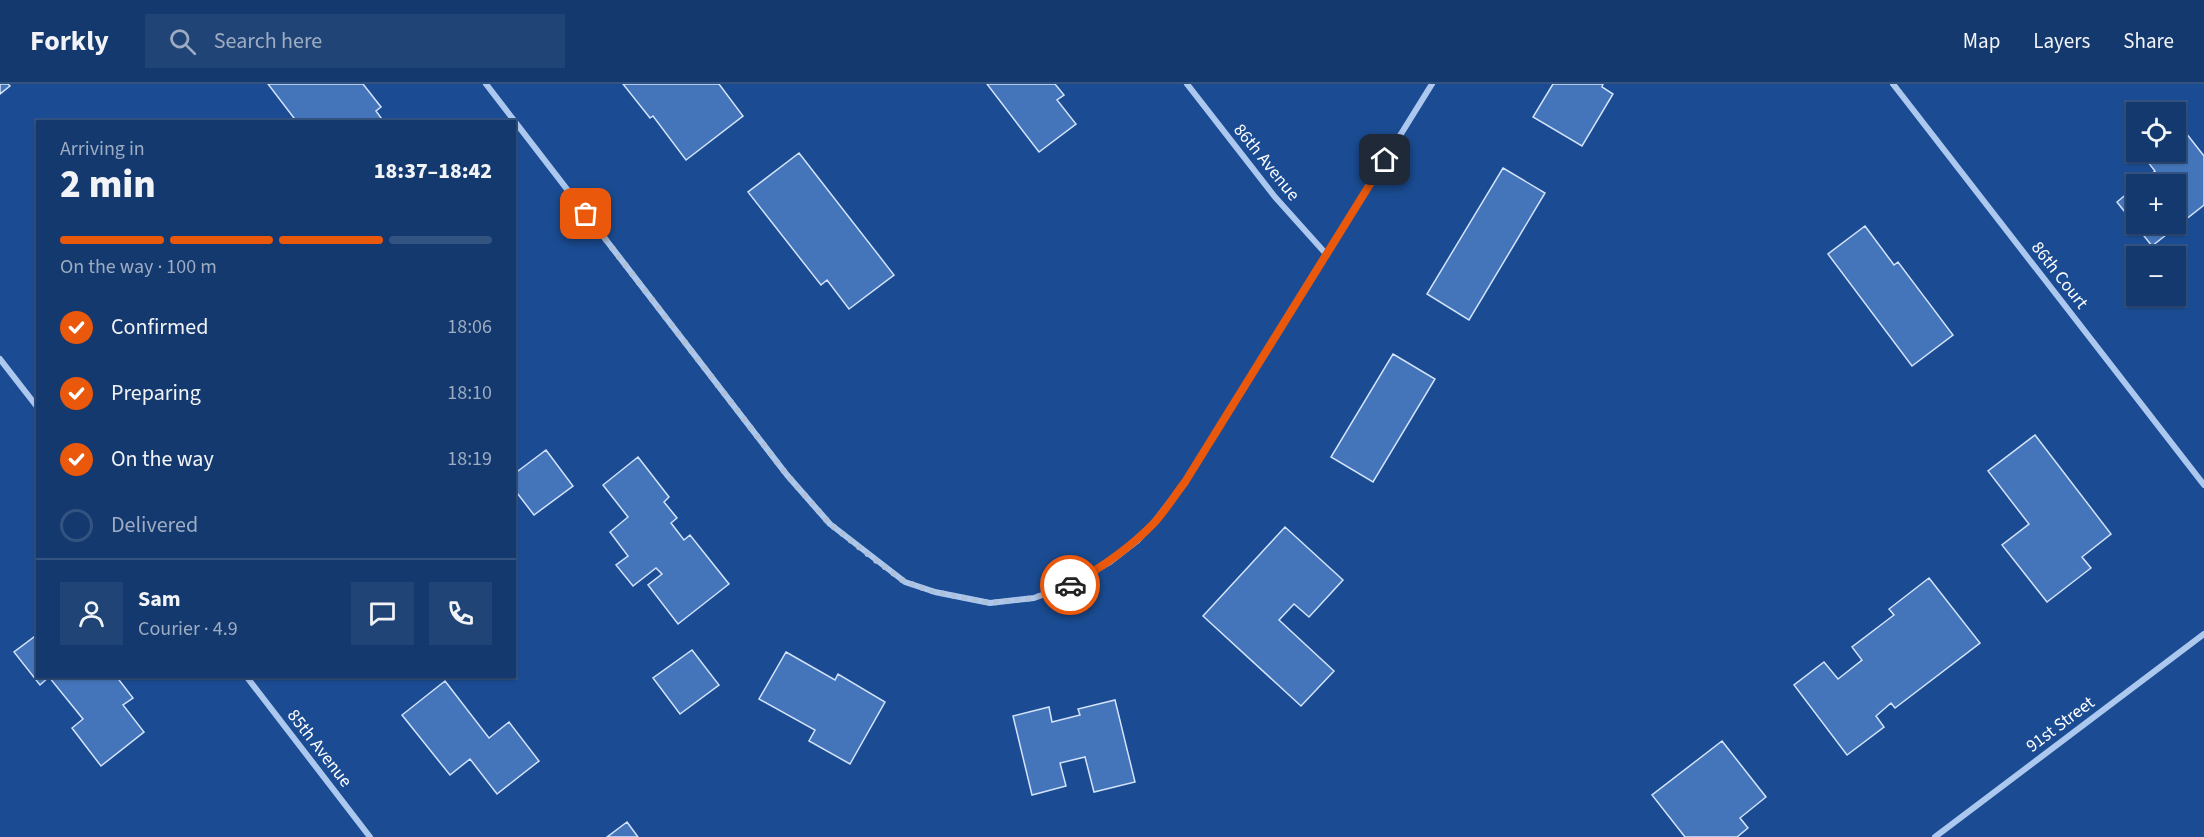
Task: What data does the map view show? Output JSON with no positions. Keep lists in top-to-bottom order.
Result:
{
  "streets": {
    "street": [
      "86th Avenue",
      "86th Court",
      "91st Street",
      "85th Avenue"
    ]
  },
  "page": {
    "header": "Forkly",
    "search": "Search here",
    "nav": ["Map", "Layers", "Share"],
    "map_buttons": ["+", "−"],
    "heading": ["2 min", "Arriving in", "18:37–18:42"],
    "panel": ["Sam", "Courier · 4.9"],
    "bar": "On the way · 100 m",
    "list": [
      ["Confirmed", "18:06"],
      ["Preparing", "18:10"],
      ["On the way", "18:19"],
      "Delivered"
    ]
  }
}
